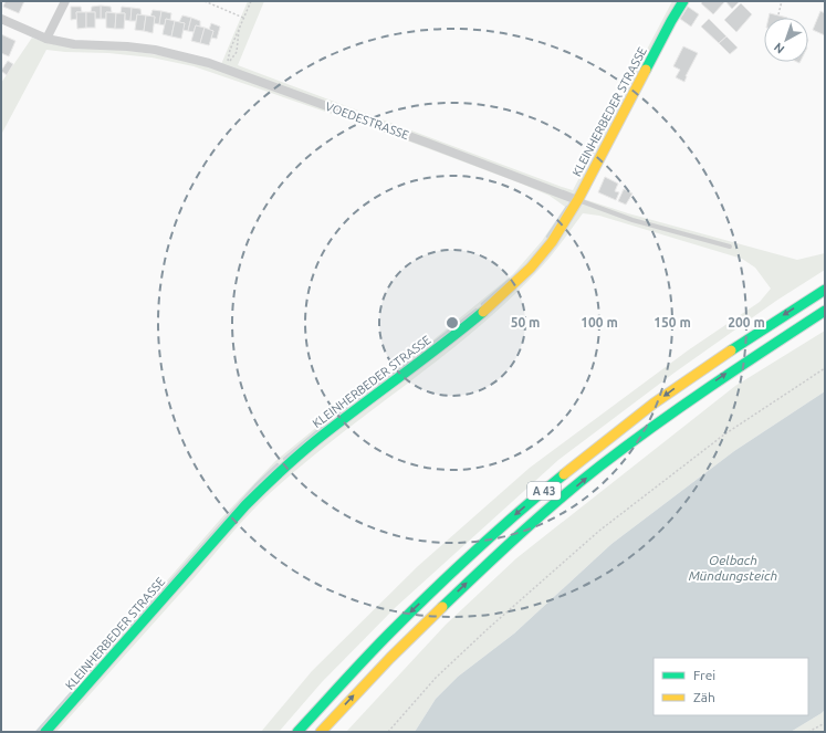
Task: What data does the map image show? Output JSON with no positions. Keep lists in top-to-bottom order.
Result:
{
  "streets": {
    "main road": ["KLEINHERBEDER STRASSE", "A 43"],
    "street": ["VOEDESTRASSE"]
  },
  "crossings": [
    ["KLEINHERBEDER STRASSE", "VOEDESTRASSE"]
  ],
  "water": ["Oelbach Mündungsteich"],
  "legend": ["Frei", "Zäh"],
  "north": "bottom left",
  "rings": [
    "50 m",
    "100 m",
    "150 m",
    "200 m"
  ]
}
